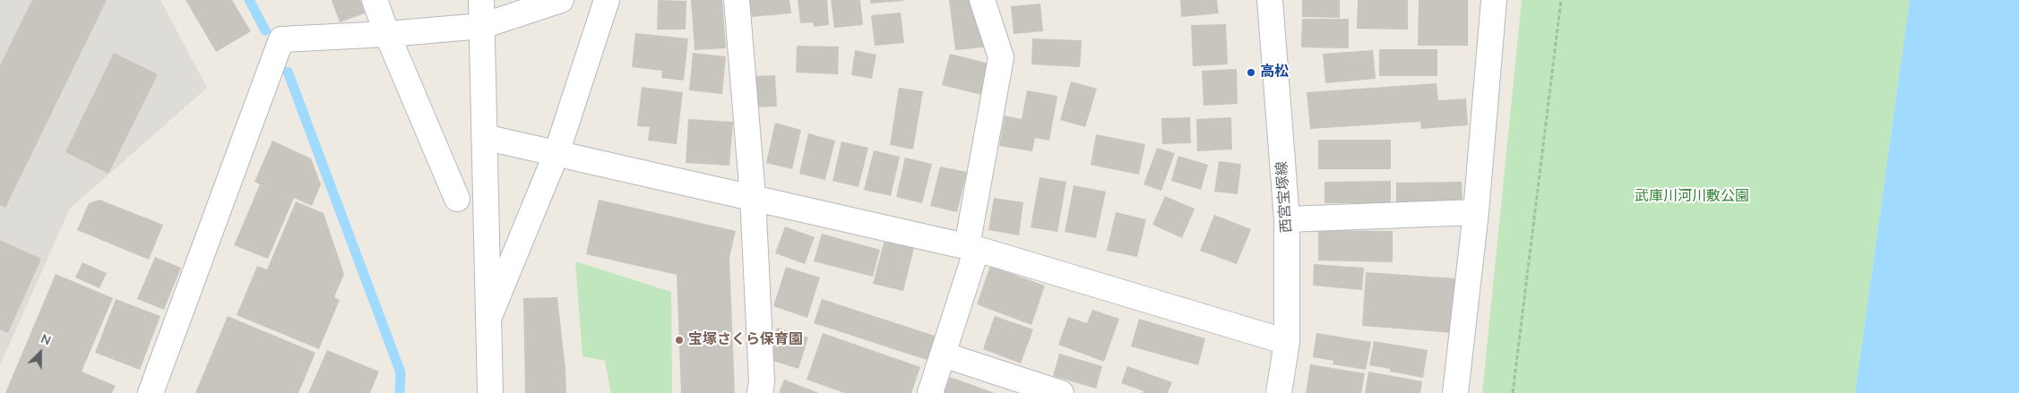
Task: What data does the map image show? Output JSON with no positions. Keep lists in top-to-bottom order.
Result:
{
  "streets": {
    "street": ["西宮宝塚線"]
  },
  "parks": ["武庫川河川敷公園"],
  "places": ["高松", "宝塚さくら保育園"],
  "north": "top right"
}
